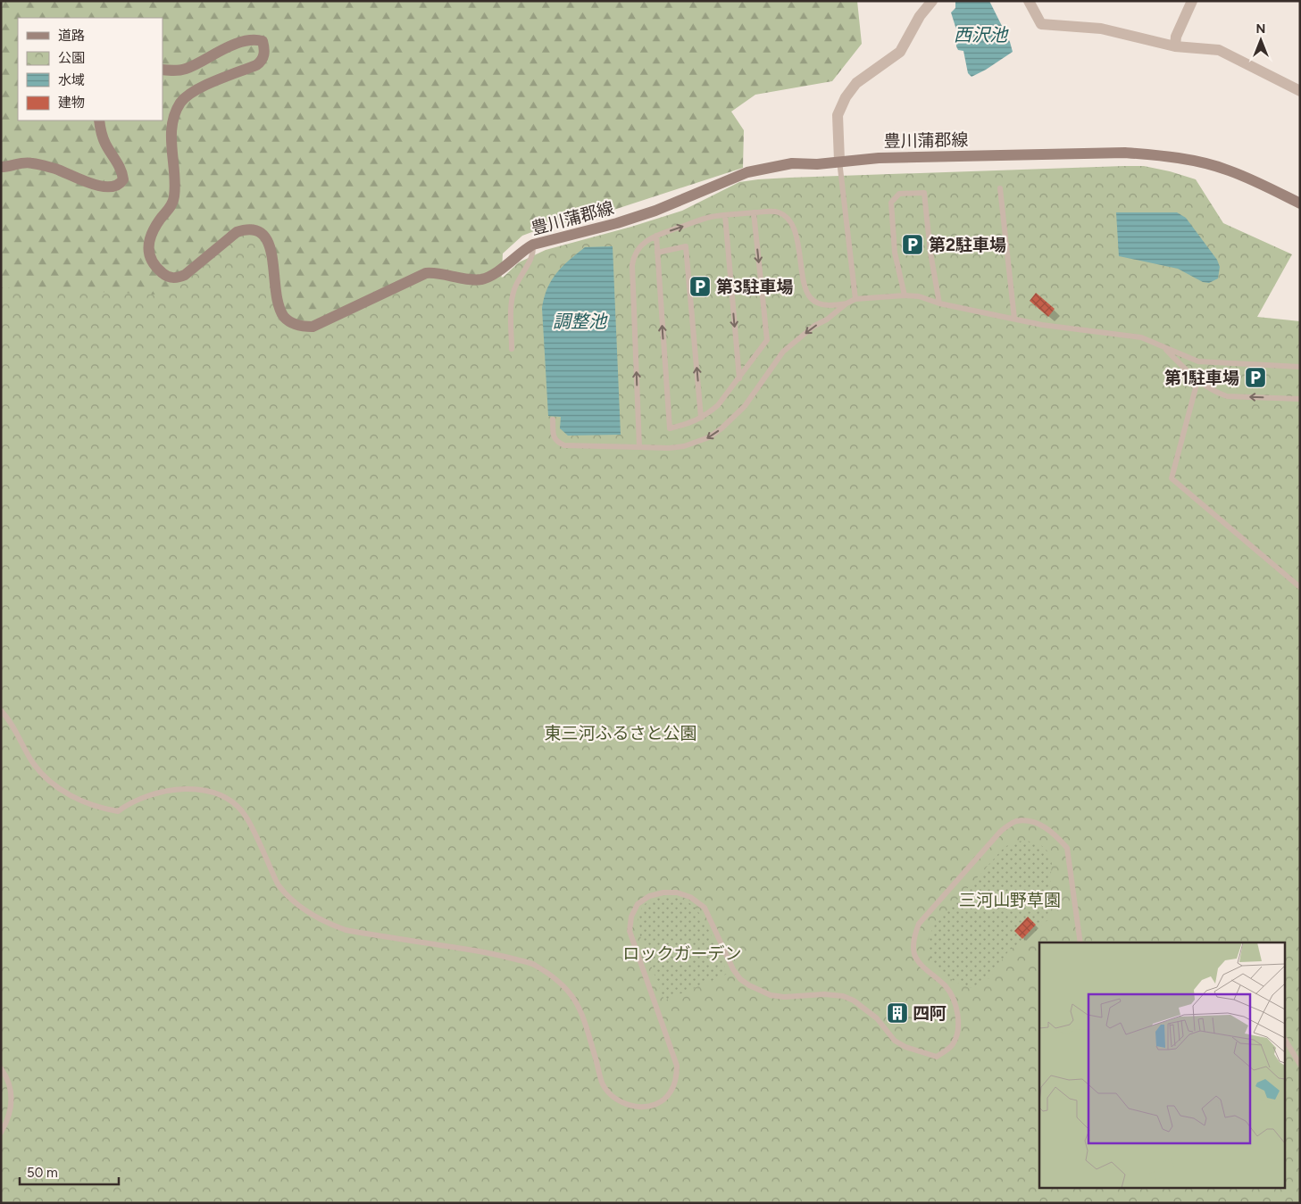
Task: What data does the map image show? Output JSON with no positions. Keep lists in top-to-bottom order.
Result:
{
  "streets": {
    "main road": ["豊川蒲郡線"]
  },
  "water": ["西沢池", "調整池"],
  "parks": ["東三河ふるさと公園", "三河山野草園", "ロックガーデン"],
  "places": {
    "parking": ["第2駐車場", "第3駐車場", "第1駐車場"],
    "building": ["四阿"]
  },
  "legend": [
    "道路",
    "公園",
    "水域",
    "建物"
  ],
  "scale_bar": "50 m",
  "north": "top"
}
